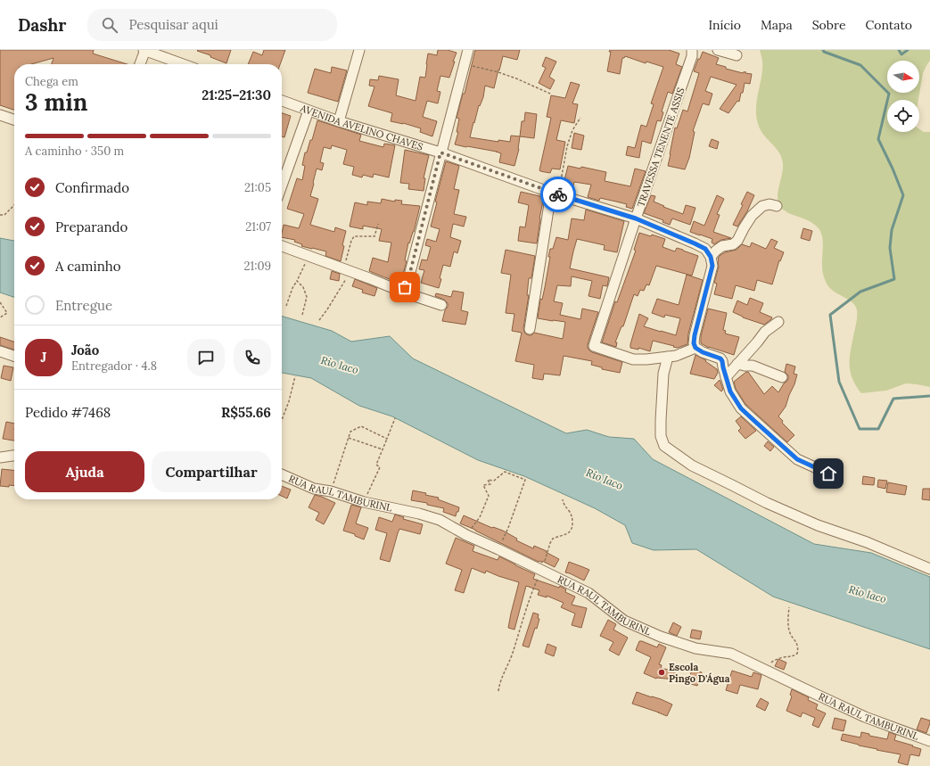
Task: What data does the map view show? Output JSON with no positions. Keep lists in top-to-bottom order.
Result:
{
  "streets": {
    "street": ["AVENIDA AVELINO CHAVES", "TRAVESSA TENENTE ASSIS", "RUA RAUL TAMBURINL"]
  },
  "crossings": [
    ["AVENIDA AVELINO CHAVES", "TRAVESSA TENENTE ASSIS"]
  ],
  "water": ["Rio Iaco"],
  "places": ["Escola Pingo D'Água"],
  "north": "right",
  "page": {
    "header": "Dashr",
    "search": "Pesquisar aqui",
    "nav": [
      "Início",
      "Mapa",
      "Sobre",
      "Contato"
    ],
    "heading": ["3 min", "Chega em", "21:25–21:30"],
    "panel": [
      "João",
      "Entregador · 4.8",
      "Pedido #7468",
      "R$55.66"
    ],
    "bar": "A caminho · 350 m",
    "list": [
      ["Confirmado", "21:05"],
      ["Preparando", "21:07"],
      ["A caminho", "21:09"],
      "Entregue"
    ],
    "round": "J",
    "buttons": ["Ajuda", "Compartilhar"]
  }
}
